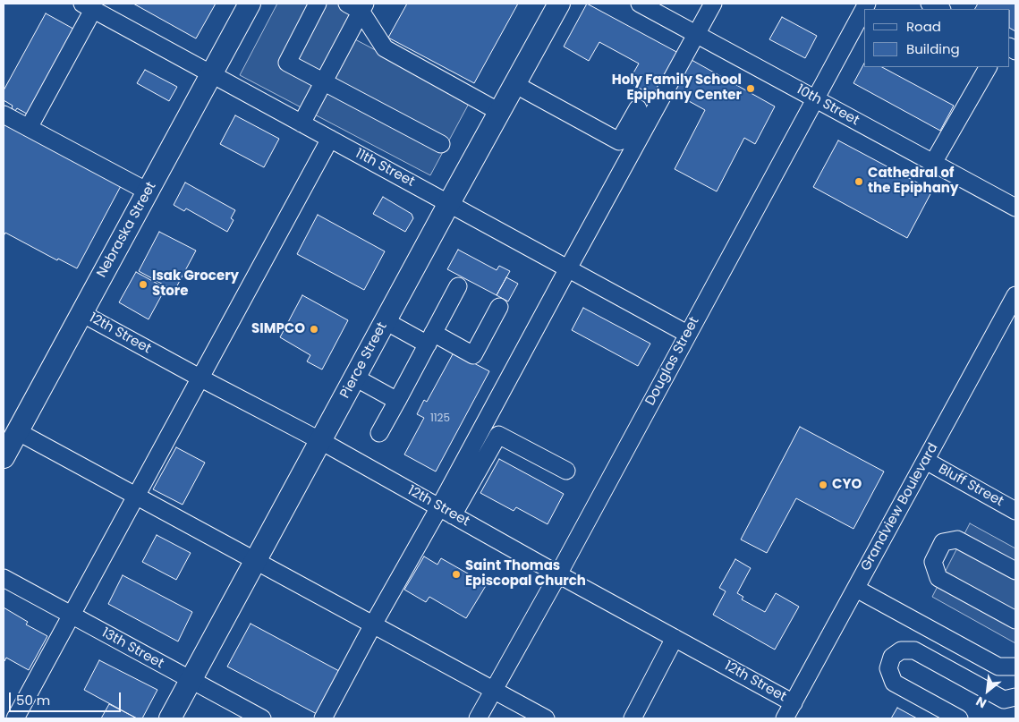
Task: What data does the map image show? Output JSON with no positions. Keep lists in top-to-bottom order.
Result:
{
  "streets": {
    "main road": ["Nebraska Street", "Pierce Street"],
    "street": [
      "10th Street",
      "11th Street",
      "12th Street",
      "Douglas Street",
      "Bluff Street",
      "Grandview Boulevard",
      "13th Street"
    ]
  },
  "crossings": [
    ["10th Street", "Douglas Street"],
    ["11th Street", "Nebraska Street"],
    ["11th Street", "Pierce Street"],
    ["11th Street", "Douglas Street"],
    ["Nebraska Street", "12th Street"],
    ["12th Street", "Pierce Street"],
    ["12th Street", "Douglas Street"],
    ["12th Street", "Grandview Boulevard"],
    ["Pierce Street", "13th Street"],
    ["Bluff Street", "Grandview Boulevard"]
  ],
  "places": [
    "Holy Family School Epiphany Center",
    "Cathedral of the Epiphany",
    "Isak Grocery Store",
    "SIMPCO",
    "CYO",
    "Saint Thomas Episcopal Church"
  ],
  "house_numbers": ["1125"],
  "legend": ["Road", "Building"],
  "scale_bar": "50 m",
  "north": "bottom left"
}
